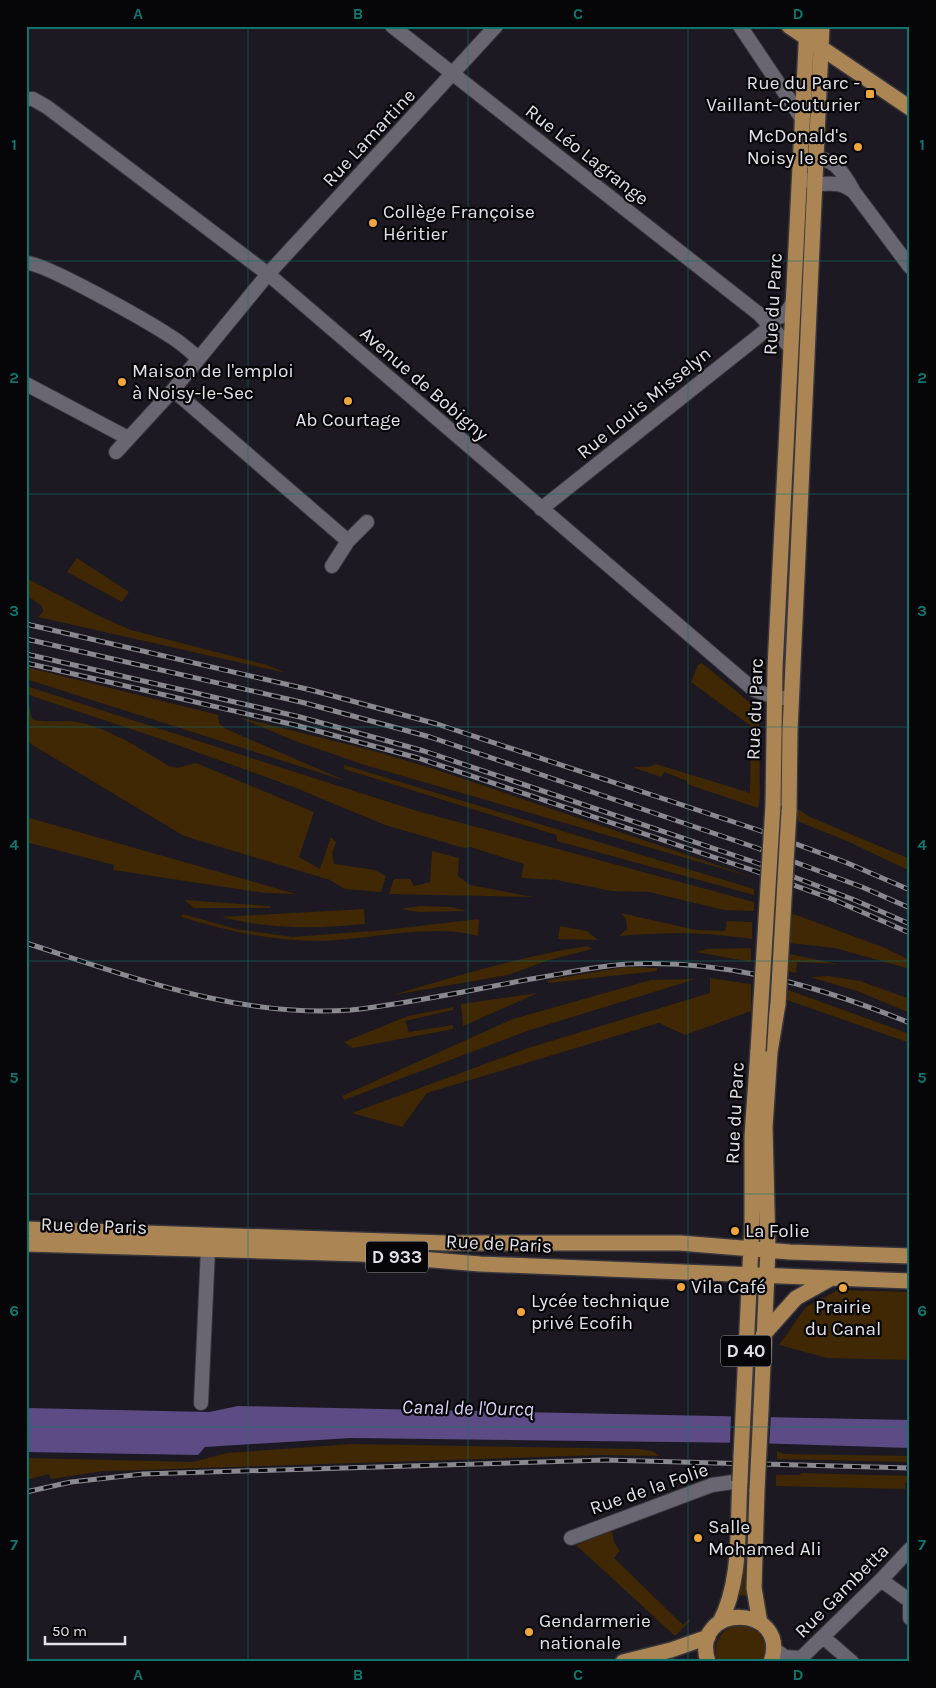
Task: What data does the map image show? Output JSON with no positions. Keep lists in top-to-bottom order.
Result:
{
  "streets": {
    "main road": [
      "Rue du Parc",
      "Rue de Paris",
      "D 933",
      "D 40"
    ],
    "street": [
      "Rue Lamartine",
      "Rue Léo Lagrange",
      "Avenue de Bobigny",
      "Rue Louis Misselyn",
      "Rue de la Folie",
      "Rue Gambetta"
    ]
  },
  "crossings": [
    ["Rue Lamartine", "Rue Léo Lagrange"],
    ["Rue Lamartine", "Avenue de Bobigny"],
    ["Rue Léo Lagrange", "Rue du Parc"],
    ["Rue Léo Lagrange", "Rue Louis Misselyn"],
    ["Rue du Parc", "Avenue de Bobigny"],
    ["Rue du Parc", "Rue de Paris"],
    ["Rue du Parc", "D 933"],
    ["Rue du Parc", "D 40"],
    ["Avenue de Bobigny", "Rue Louis Misselyn"],
    ["Rue de Paris", "D 933"],
    ["Rue de Paris", "D 40"],
    ["D 933", "D 40"],
    ["D 40", "Rue de la Folie"]
  ],
  "water": ["Canal de l'Ourcq"],
  "places": {
    "transit": ["Rue du Parc - Vaillant-Couturier"],
    "other": [
      "McDonald's Noisy le sec",
      "Collège Françoise Héritier",
      "Maison de l'emploi à Noisy-le-Sec",
      "Ab Courtage",
      "La Folie",
      "Vila Café",
      "Prairie du Canal",
      "Lycée technique privé Ecofih",
      "Salle Mohamed Ali",
      "Gendarmerie nationale"
    ]
  },
  "scale_bar": "50 m",
  "grid": {
    "columns": [
      "A",
      "B",
      "C",
      "D"
    ],
    "rows": [
      "1",
      "2",
      "3",
      "4",
      "5",
      "6",
      "7"
    ]
  }
}
